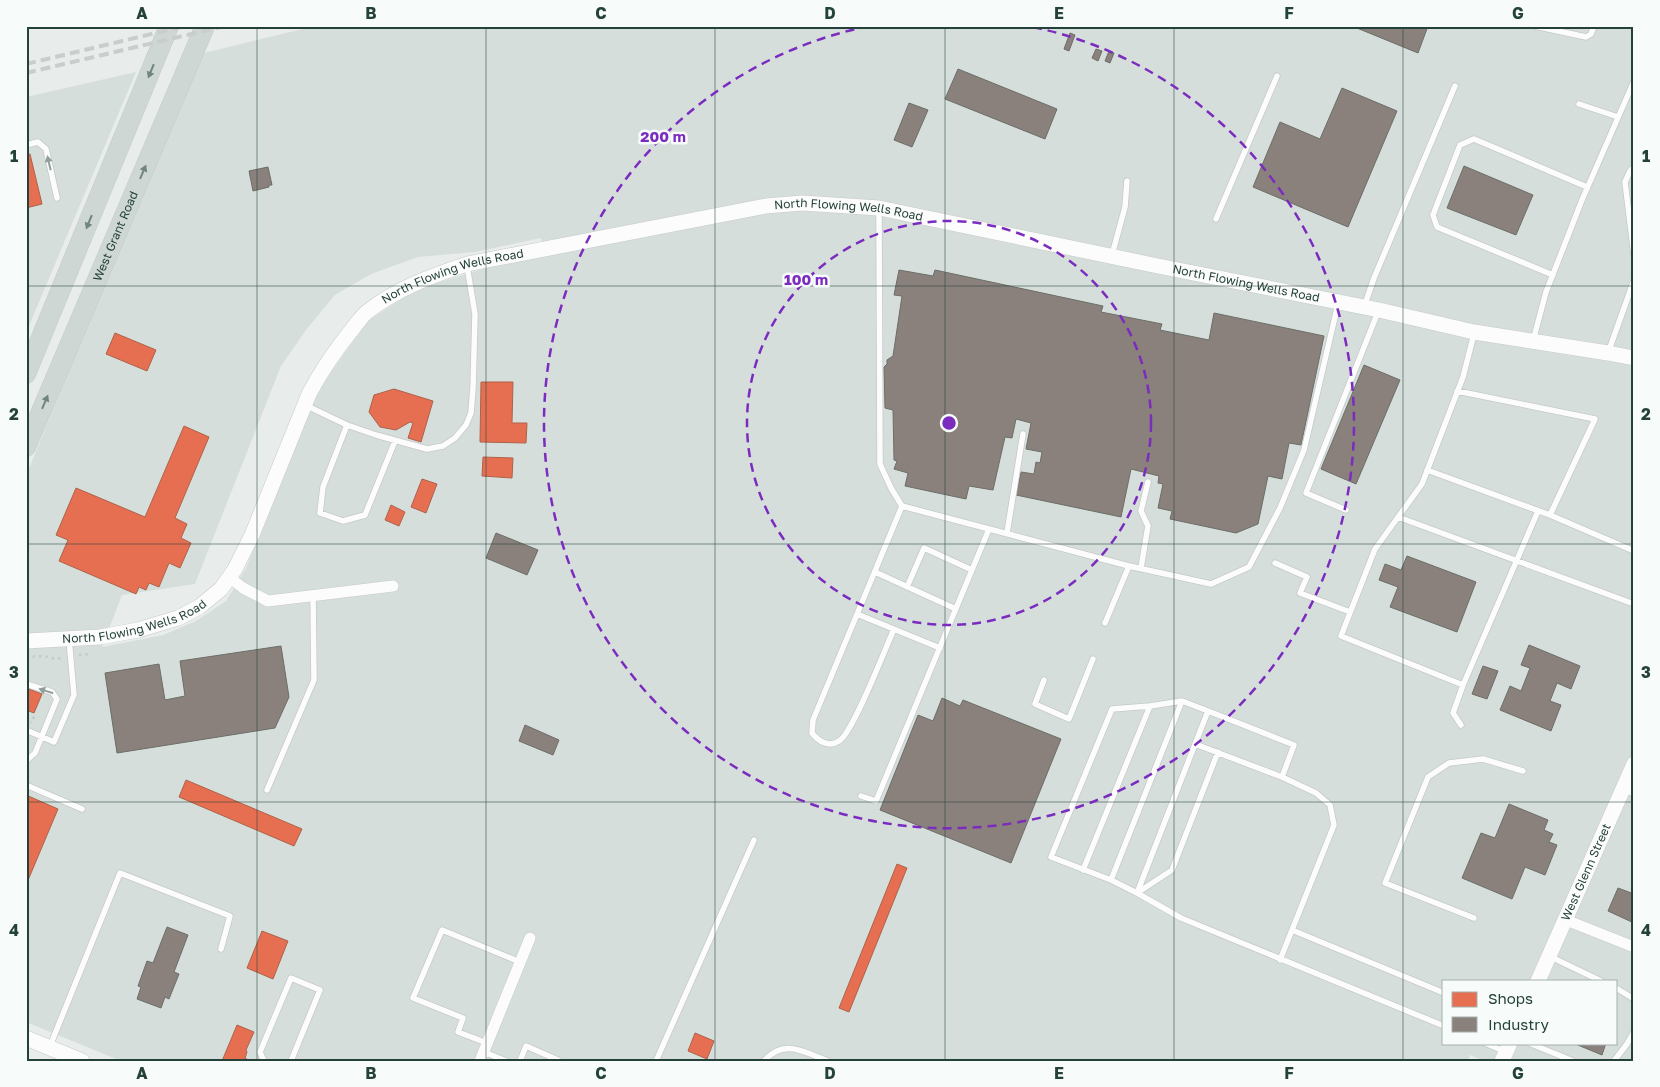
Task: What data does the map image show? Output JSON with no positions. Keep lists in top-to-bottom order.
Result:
{
  "streets": {
    "main road": ["West Grant Road"],
    "street": ["North Flowing Wells Road", "West Glenn Street"]
  },
  "legend": ["Shops", "Industry"],
  "grid": {
    "columns": [
      "A",
      "B",
      "C",
      "D",
      "E",
      "F",
      "G"
    ],
    "rows": [
      "1",
      "2",
      "3",
      "4"
    ]
  },
  "rings": ["200 m", "100 m"]
}
